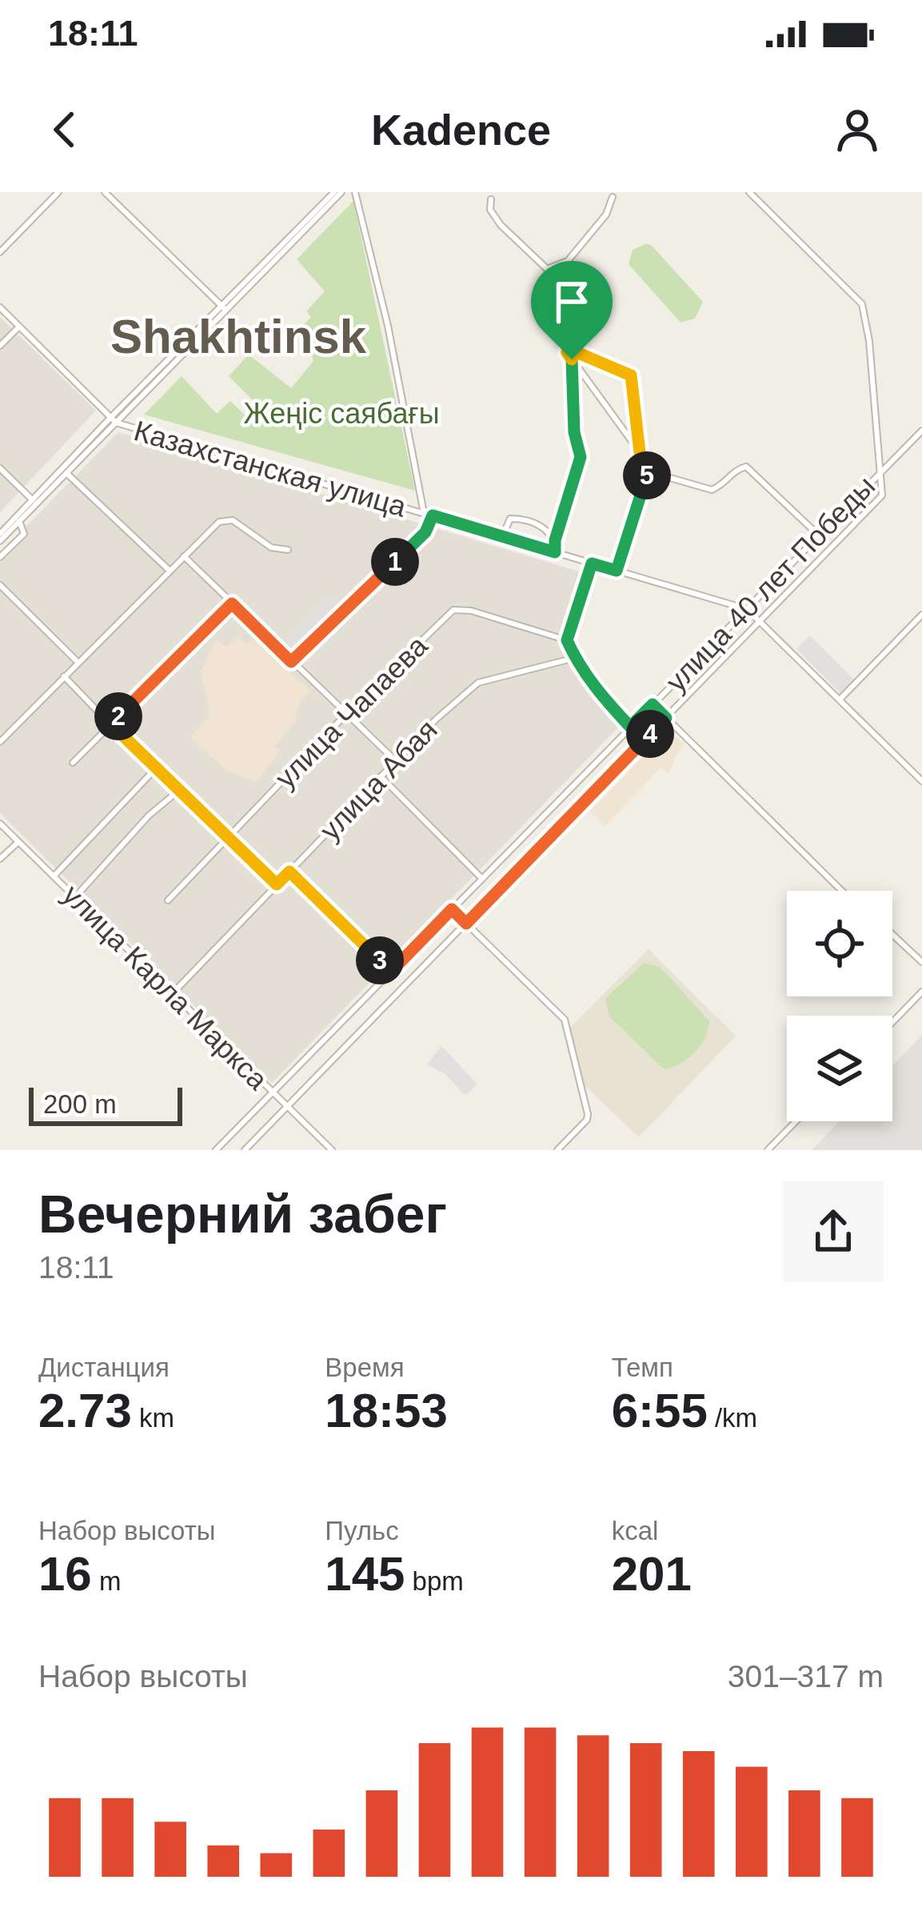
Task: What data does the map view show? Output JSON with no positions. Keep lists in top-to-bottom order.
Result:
{
  "streets": {
    "street": [
      "Казахстанская улица",
      "улица 40 лет Победы",
      "улица Чапаева",
      "улица Абая",
      "улица Карла Маркса"
    ]
  },
  "crossings": [
    ["Казахстанская улица", "улица 40 лет Победы"],
    ["улица 40 лет Победы", "улица Карла Маркса"],
    ["улица Абая", "улица Карла Маркса"]
  ],
  "districts": ["Shakhtinsk"],
  "parks": ["Жеңіс саябағы"],
  "scale_bar": "200 m",
  "page": {
    "status": "18:11",
    "header": "Kadence",
    "pins": [
      "5",
      "1",
      "2",
      "4",
      "3"
    ],
    "scale": "200 m",
    "heading": ["Вечерний забег", "18:11"],
    "stats": [
      ["Дистанция", "2.73 km"],
      ["Время", "18:53"],
      ["Темп", "6:55 /km"],
      ["Набор высоты", "16 m"],
      ["Пульс", "145 bpm"],
      ["kcal", "201"]
    ],
    "chart": ["Набор высоты", "301–317 m"]
  }
}
